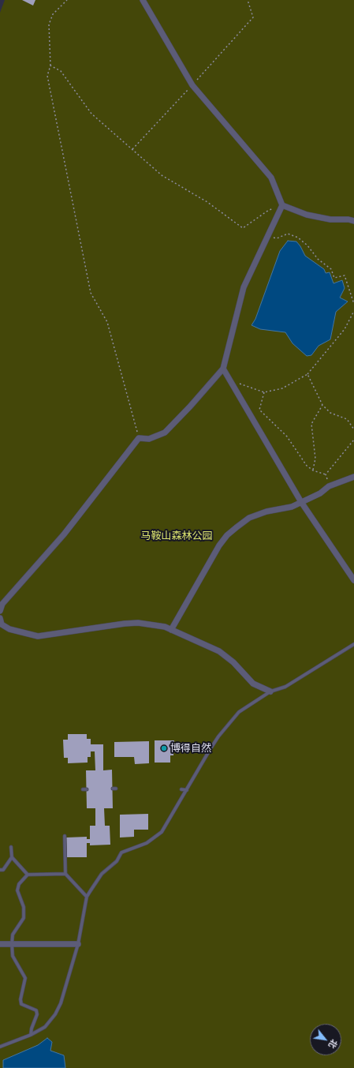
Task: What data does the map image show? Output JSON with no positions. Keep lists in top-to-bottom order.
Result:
{
  "parks": ["马鞍山森林公园"],
  "places": ["博得自然"],
  "north": "bottom right"
}
